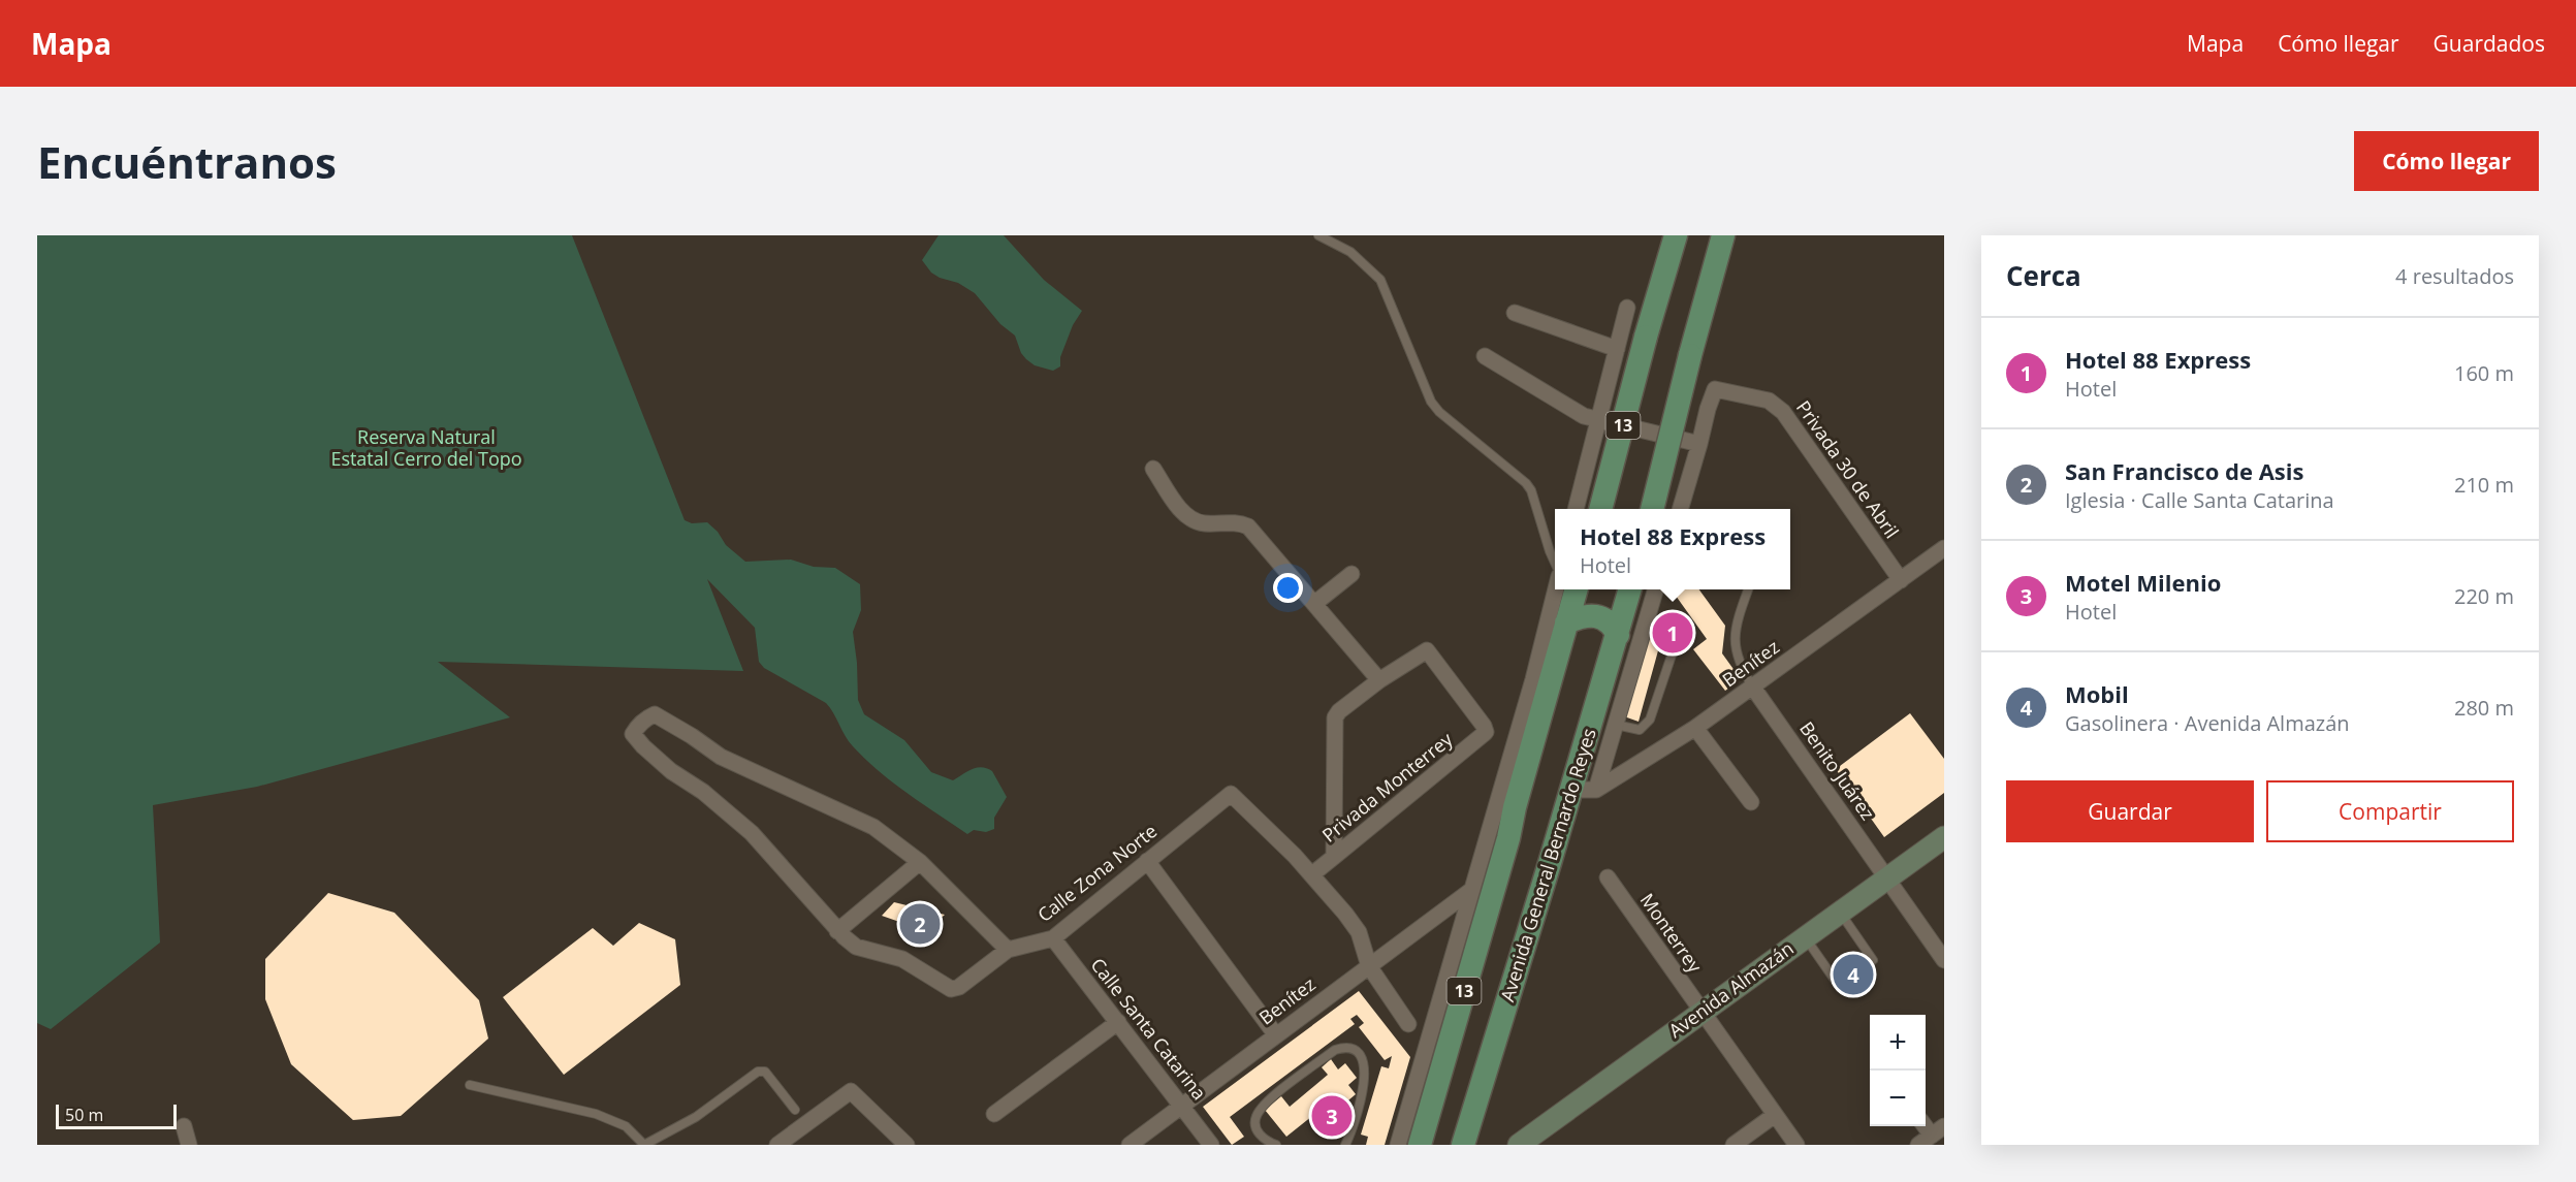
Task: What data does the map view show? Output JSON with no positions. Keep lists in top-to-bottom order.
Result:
{
  "streets": {
    "main road": ["13", "Avenida General Bernardo Reyes", "Avenida Almazán"],
    "street": [
      "Privada 30 de Abril",
      "Benítez",
      "Benito Juárez",
      "Privada Monterrey",
      "Calle Zona Norte",
      "Monterrey",
      "Calle Santa Catarina"
    ]
  },
  "crossings": [
    ["Privada 30 de Abril", "Benítez"],
    ["Benítez", "Benito Juárez"],
    ["Benítez", "Calle Santa Catarina"],
    ["Benito Juárez", "Avenida Almazán"],
    ["Privada Monterrey", "Calle Zona Norte"],
    ["Calle Zona Norte", "Calle Santa Catarina"],
    ["Monterrey", "Avenida Almazán"]
  ],
  "parks": ["Reserva Natural Estatal Cerro del Topo"],
  "scale_bar": "50 m",
  "page": {
    "header": "Mapa",
    "nav": ["Mapa", "Cómo llegar", "Guardados"],
    "buttons": [
      "Cómo llegar",
      ["Guardar", "Compartir"]
    ],
    "title": "Encuéntranos",
    "heading": ["Cerca", "4 resultados"],
    "list": [
      {
        "mark": "1",
        "name": "Hotel 88 Express",
        "note": "Hotel",
        "value": "160 m"
      },
      {
        "mark": "2",
        "name": "San Francisco de Asis",
        "note": "Iglesia · Calle Santa Catarina",
        "value": "210 m"
      },
      {
        "mark": "3",
        "name": "Motel Milenio",
        "note": "Hotel",
        "value": "220 m"
      },
      {
        "mark": "4",
        "name": "Mobil",
        "note": "Gasolinera · Avenida Almazán",
        "value": "280 m"
      }
    ],
    "popup": ["Hotel 88 Express", "Hotel"],
    "pins": [
      "1",
      "2",
      "4",
      "3"
    ],
    "map_buttons": ["+", "−"],
    "scale": "50 m"
  }
}
